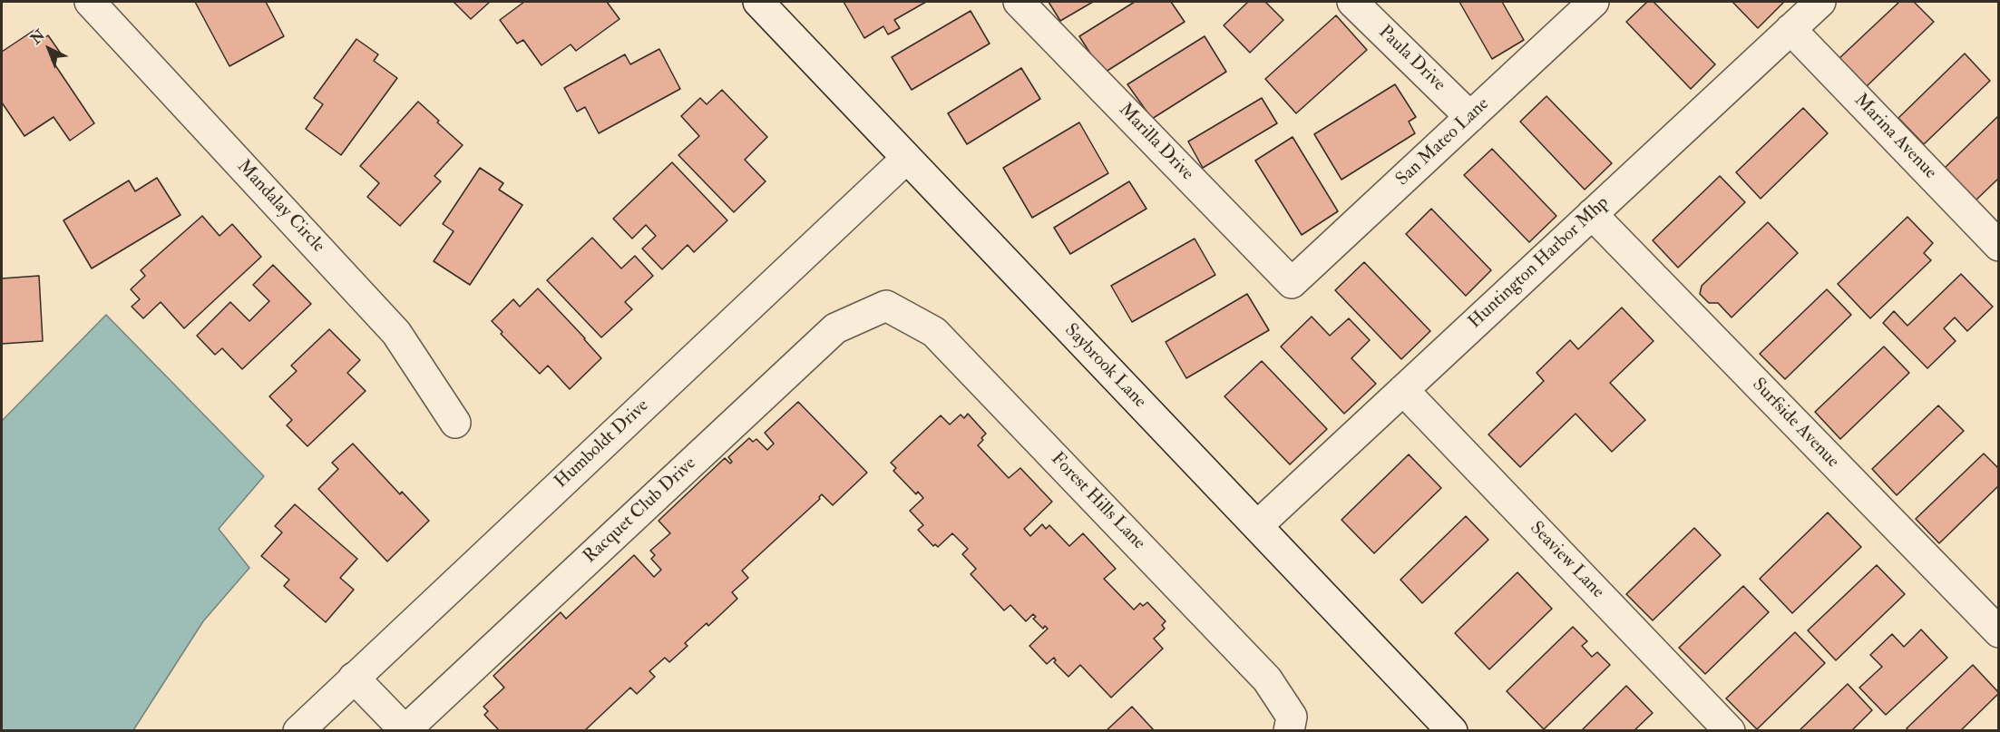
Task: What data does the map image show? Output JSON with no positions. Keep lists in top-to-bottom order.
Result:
{
  "streets": {
    "street": [
      "Paula Drive",
      "Marina Avenue",
      "Marilla Drive",
      "San Mateo Lane",
      "Mandalay Circle",
      "Huntington Harbor Mhp",
      "Saybrook Lane",
      "Surfside Avenue",
      "Humboldt Drive",
      "Forest Hills Lane",
      "Racquet Club Drive",
      "Seaview Lane"
    ]
  },
  "crossings": [
    ["Paula Drive", "San Mateo Lane"],
    ["Marina Avenue", "Huntington Harbor Mhp"],
    ["Marilla Drive", "San Mateo Lane"],
    ["Huntington Harbor Mhp", "Saybrook Lane"],
    ["Huntington Harbor Mhp", "Surfside Avenue"],
    ["Huntington Harbor Mhp", "Seaview Lane"],
    ["Saybrook Lane", "Humboldt Drive"],
    ["Forest Hills Lane", "Racquet Club Drive"]
  ],
  "north": "top left"
}
